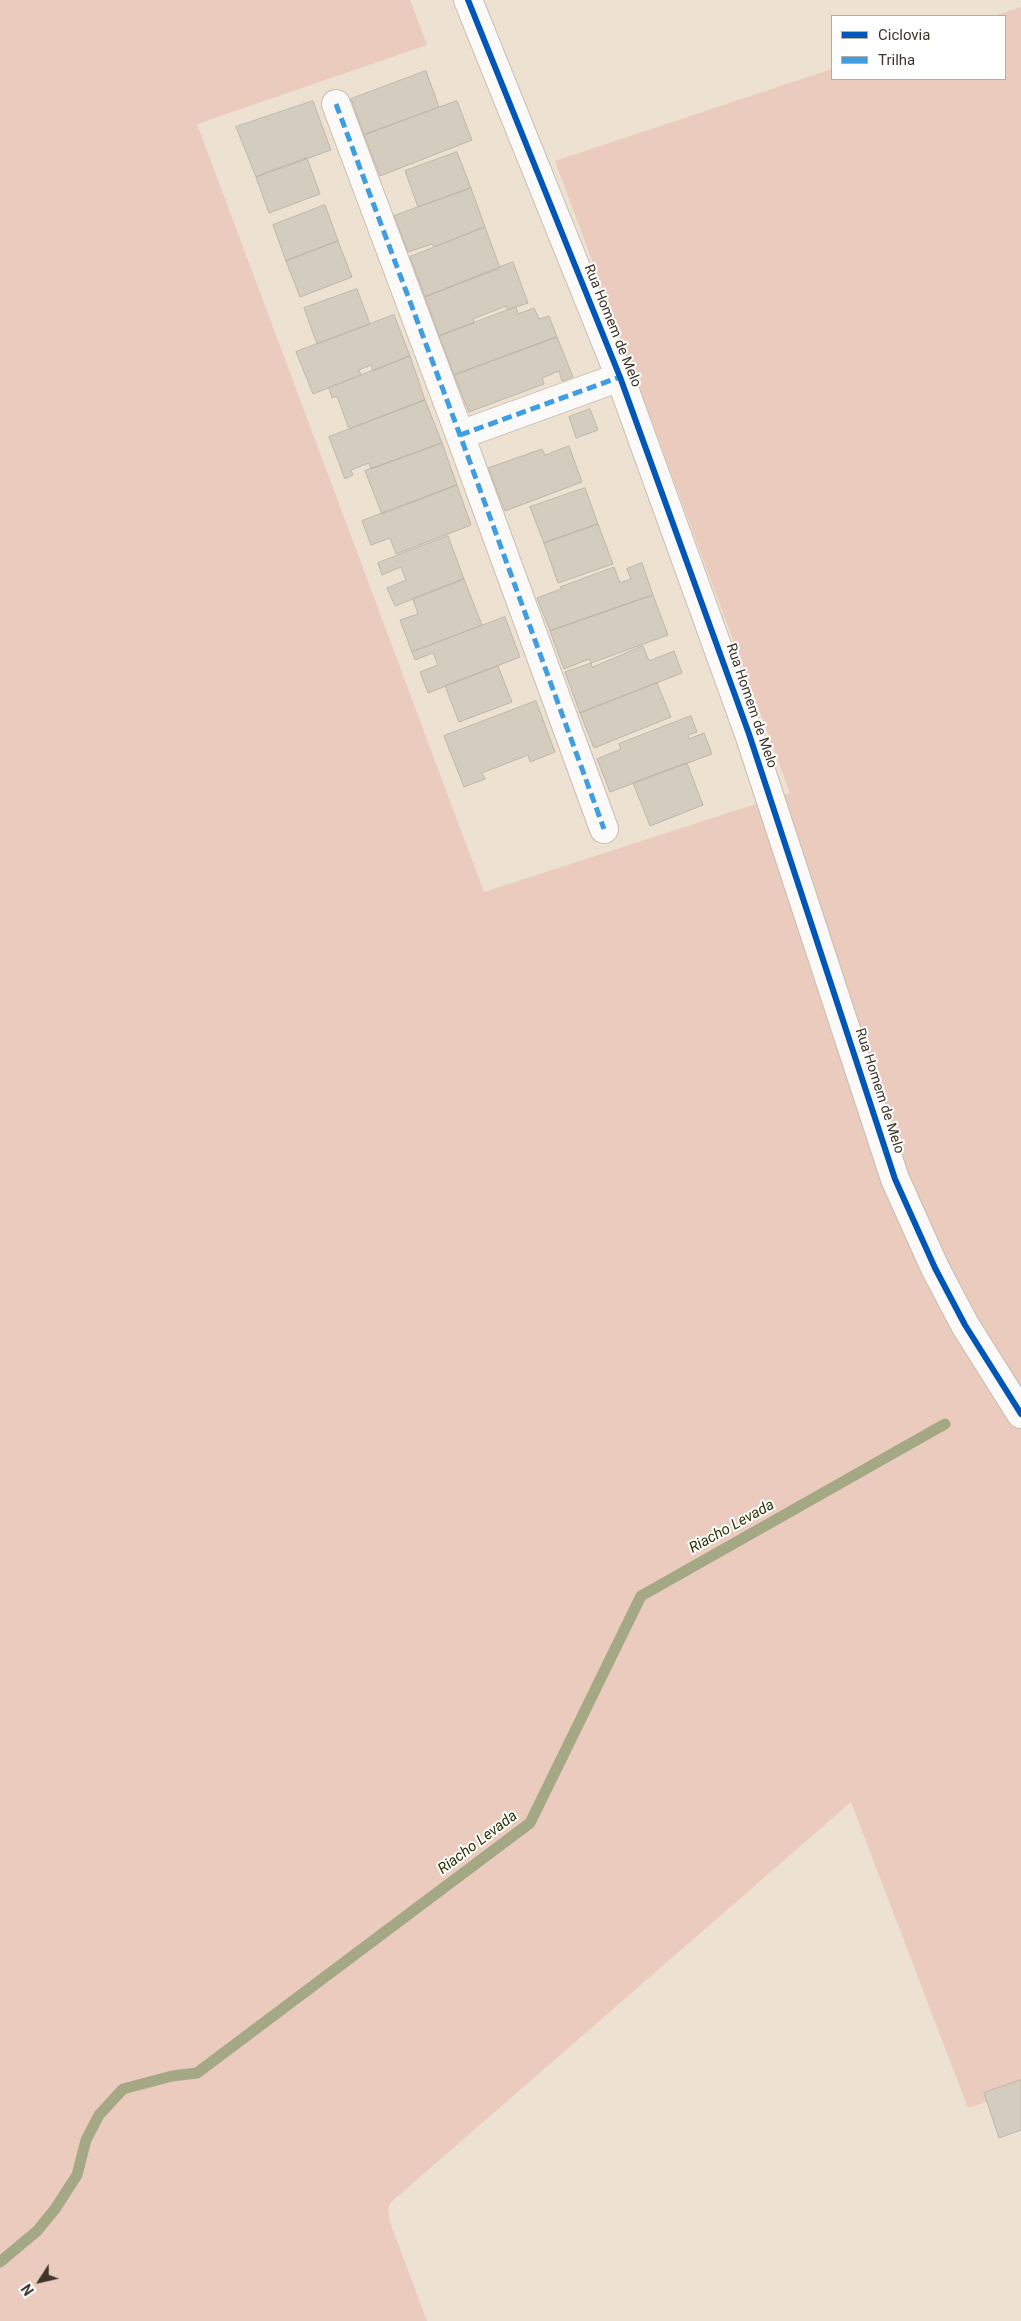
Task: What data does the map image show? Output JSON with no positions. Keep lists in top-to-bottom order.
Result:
{
  "streets": {
    "street": ["Rua Homem de Melo"]
  },
  "water": ["Riacho Levada"],
  "legend": ["Ciclovia", "Trilha"],
  "north": "bottom left"
}
